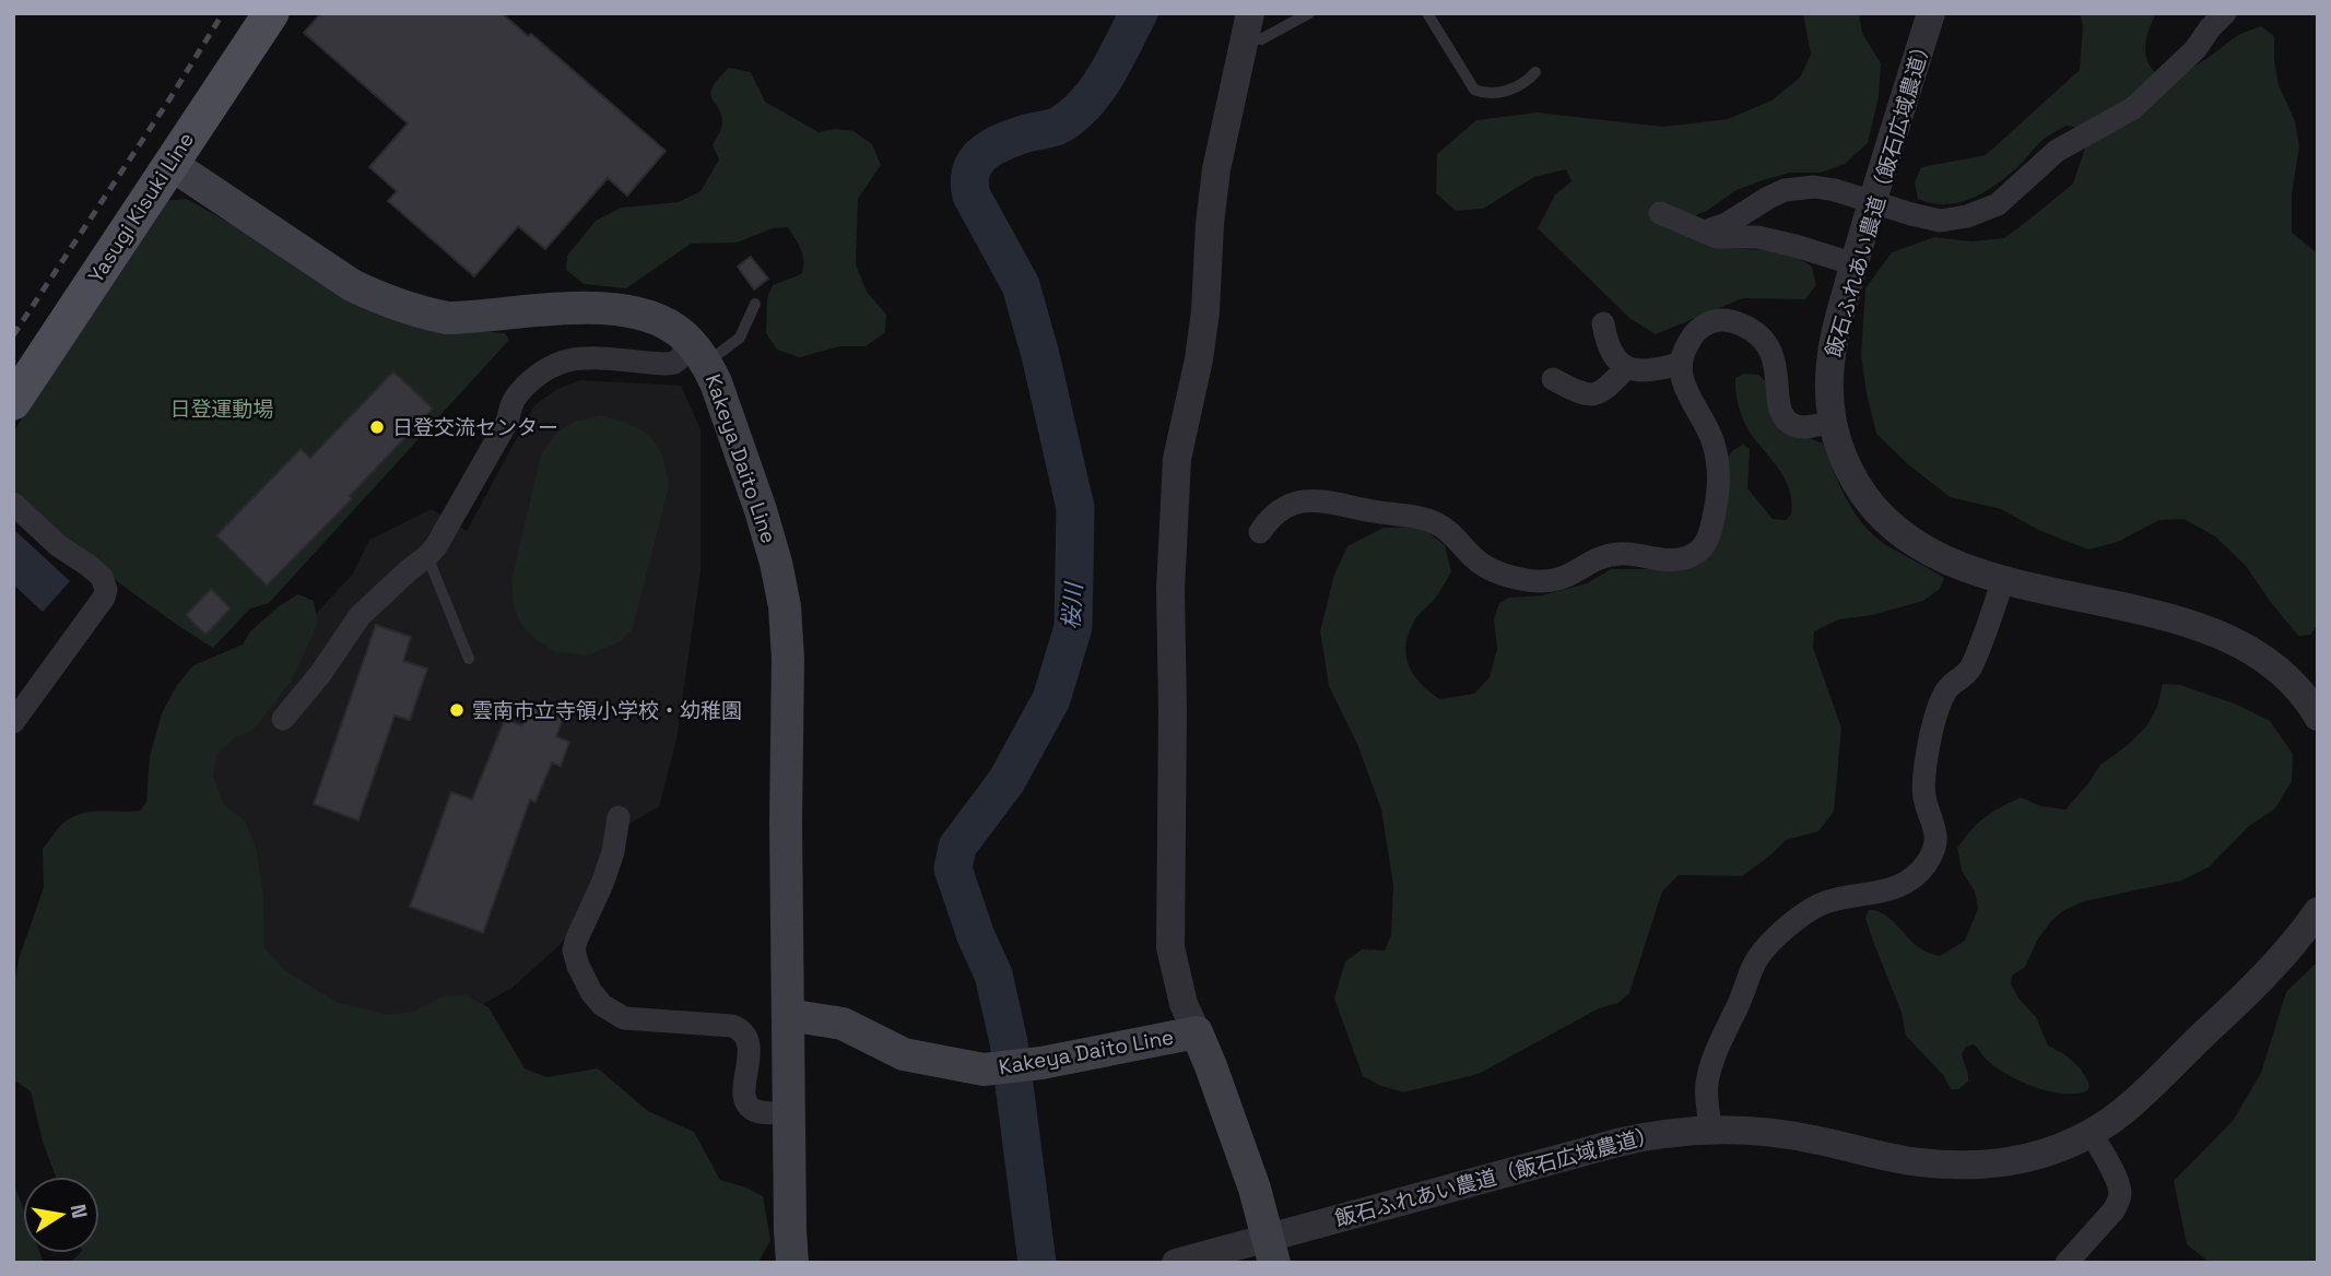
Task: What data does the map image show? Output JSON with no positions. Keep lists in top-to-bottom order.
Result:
{
  "streets": {
    "main road": ["Yasugi Kisuki Line", "Kakeya Daito Line"],
    "street": ["飯石ふれあい農道（飯石広域農道）"]
  },
  "crossings": [
    ["飯石ふれあい農道（飯石広域農道）", "Kakeya Daito Line"],
    ["Yasugi Kisuki Line", "Kakeya Daito Line"]
  ],
  "water": ["桜川"],
  "parks": ["日登運動場"],
  "places": ["日登交流センター", "雲南市立寺領小学校・幼稚園"],
  "north": "right"
}
